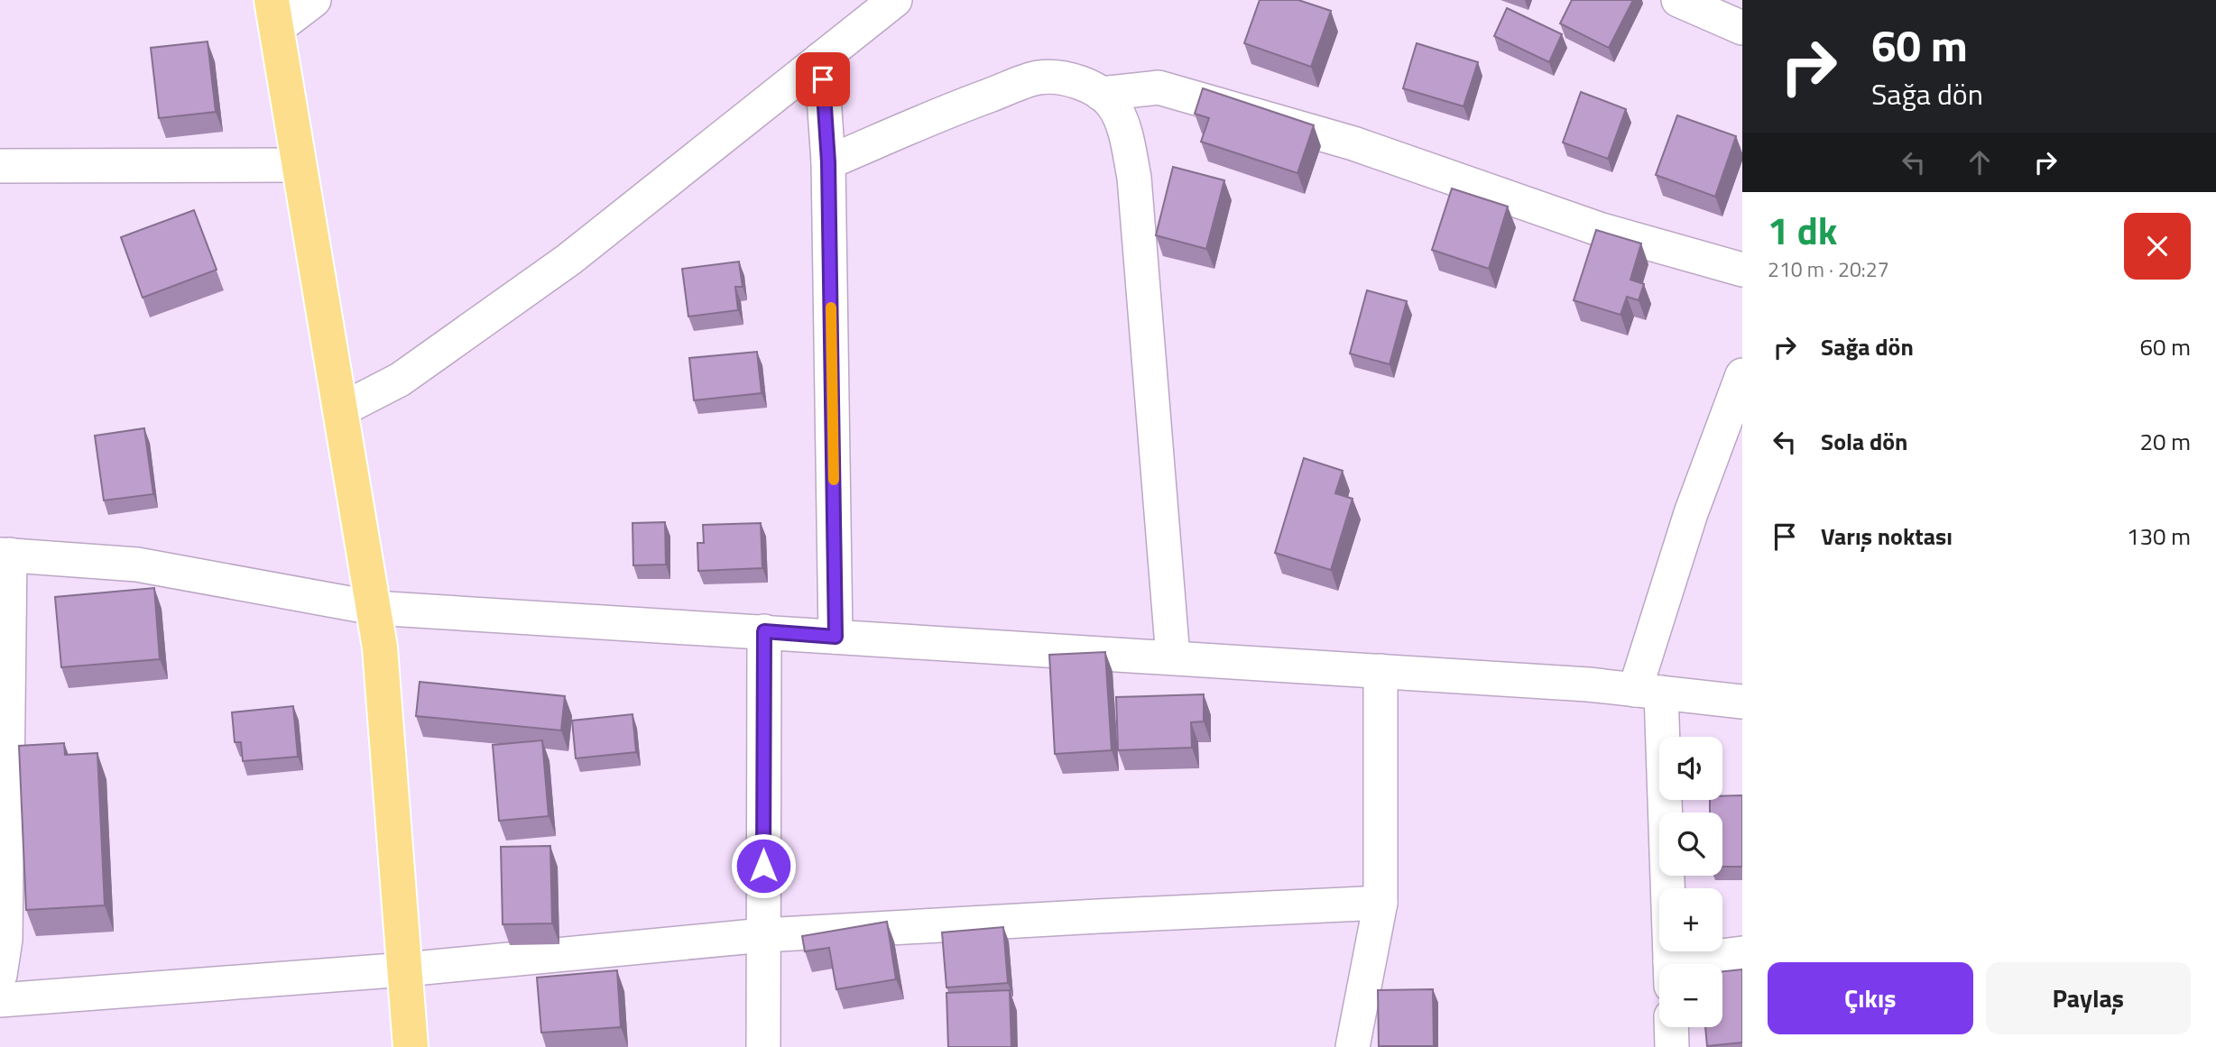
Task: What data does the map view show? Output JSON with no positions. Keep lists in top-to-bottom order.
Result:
{
  "page": {
    "turn": ["60 m", "Sağa dön"],
    "heading": ["1 dk", "210 m · 20:27"],
    "list": [
      {
        "name": "Sağa dön",
        "value": "60 m"
      },
      {
        "name": "Sola dön",
        "value": "20 m"
      },
      {
        "name": "Varış noktası",
        "value": "130 m"
      }
    ],
    "map_buttons": ["+", "−"],
    "buttons": ["Çıkış", "Paylaş"]
  }
}
